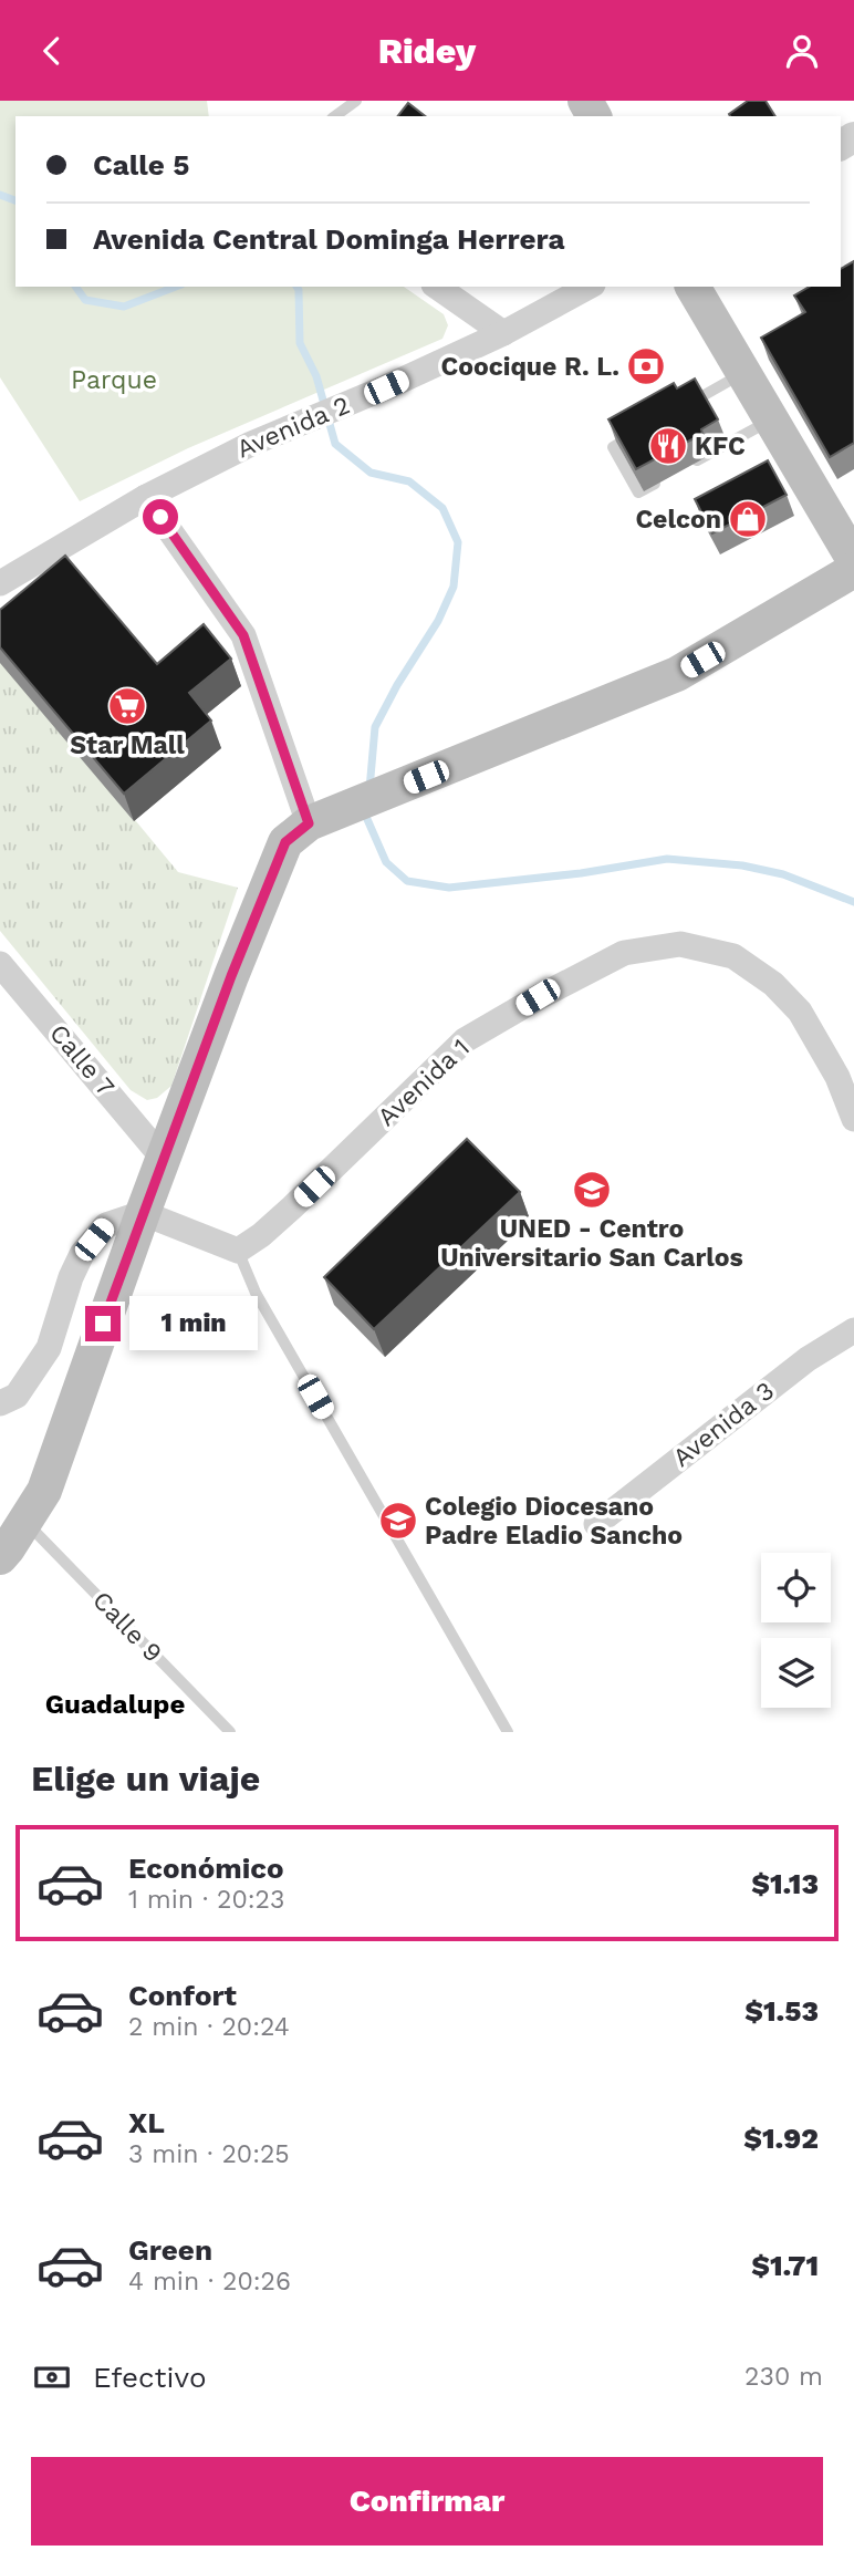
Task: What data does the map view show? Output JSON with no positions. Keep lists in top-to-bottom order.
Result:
{
  "streets": {
    "street": [
      "Avenida 2",
      "Calle 7",
      "Avenida 1",
      "Avenida 3"
    ],
    "lane": ["Calle 9"]
  },
  "districts": ["Guadalupe"],
  "parks": ["Parque"],
  "places": {
    "bank": ["Coocique R. L."],
    "restaurant": ["KFC"],
    "shop": ["Celcon"],
    "supermarket": ["Star Mall"],
    "school or university": ["UNED - Centro Universitario San Carlos", "Colegio Diocesano Padre Eladio Sancho"]
  },
  "page": {
    "header": "Ridey",
    "banner": ["Calle 5", "Avenida Central Dominga Herrera"],
    "bubble": "1 min",
    "heading": "Elige un viaje",
    "list": [
      {
        "name": "Económico",
        "note": "1 min · 20:23",
        "value": "$1.13"
      },
      {
        "name": "Confort",
        "note": "2 min · 20:24",
        "value": "$1.53"
      },
      {
        "name": "XL",
        "note": "3 min · 20:25",
        "value": "$1.92"
      },
      {
        "name": "Green",
        "note": "4 min · 20:26",
        "value": "$1.71"
      }
    ],
    "pay": ["Efectivo", "230 m"],
    "buttons": "Confirmar"
  }
}
